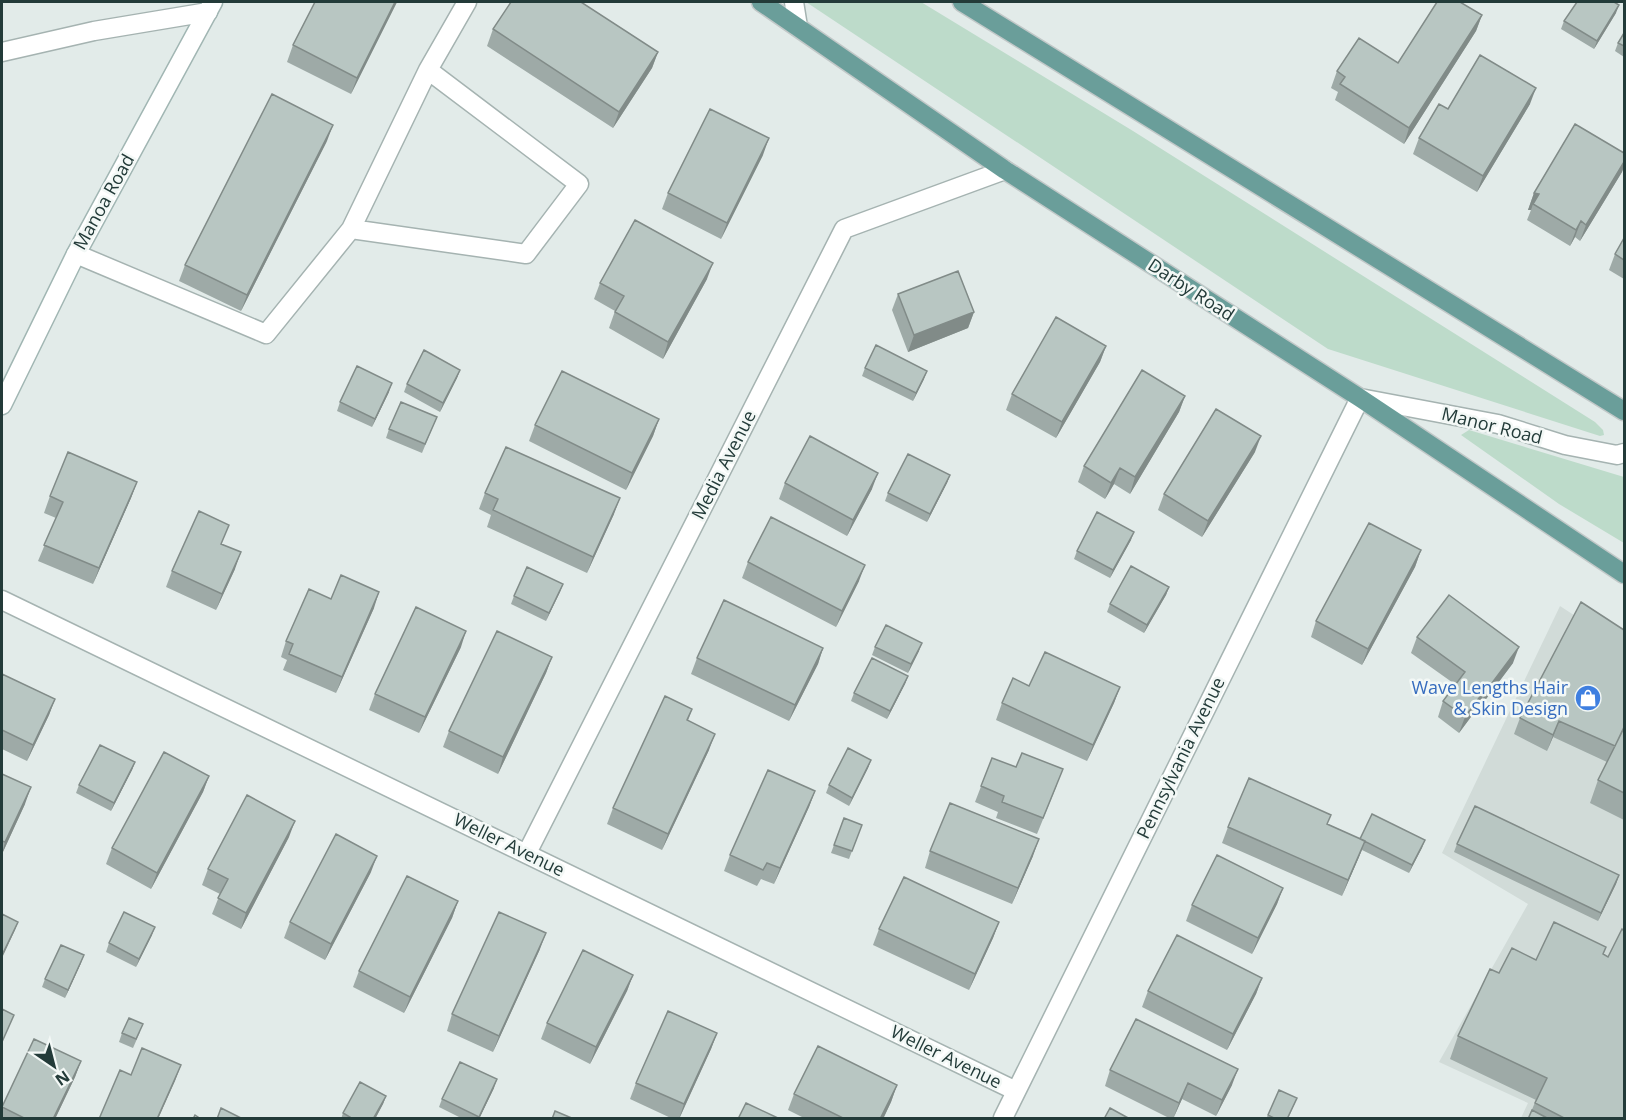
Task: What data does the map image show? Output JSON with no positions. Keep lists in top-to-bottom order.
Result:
{
  "streets": {
    "main road": ["Darby Road"],
    "street": [
      "Manoa Road",
      "Manor Road",
      "Media Avenue",
      "Pennsylvania Avenue",
      "Weller Avenue"
    ]
  },
  "crossings": [
    ["Darby Road", "Manor Road"],
    ["Darby Road", "Media Avenue"],
    ["Darby Road", "Pennsylvania Avenue"],
    ["Manor Road", "Pennsylvania Avenue"],
    ["Media Avenue", "Weller Avenue"],
    ["Pennsylvania Avenue", "Weller Avenue"]
  ],
  "places": {
    "shop": ["Wave Lengths Hair & Skin Design"]
  },
  "north": "bottom right"
}
